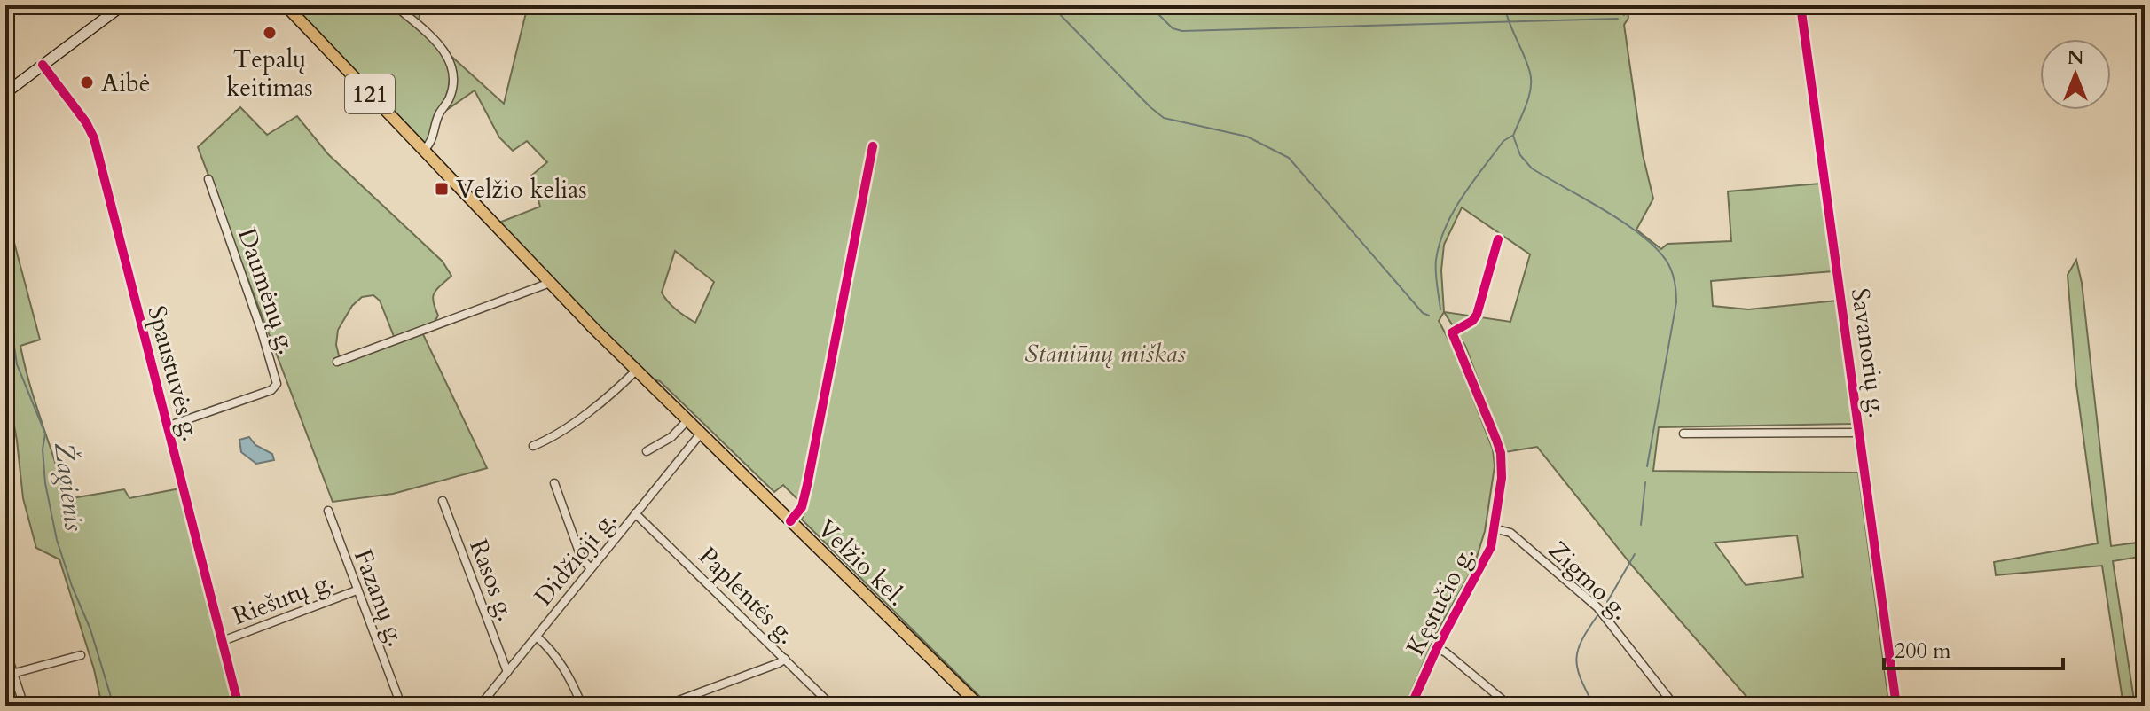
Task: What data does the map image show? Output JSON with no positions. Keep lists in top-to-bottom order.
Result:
{
  "streets": {
    "main road": ["121", "Velžio kel."],
    "street": [
      "Daumėnų g.",
      "Savanorių g.",
      "Spaustuvės g.",
      "Didžioji g.",
      "Rasos g.",
      "Zigmo g.",
      "Paplentės g.",
      "Riešutų g.",
      "Fazanų g.",
      "Kęstučio g."
    ]
  },
  "crossings": [
    ["Daumėnų g.", "Spaustuvės g."],
    ["Spaustuvės g.", "Riešutų g."],
    ["Didžioji g.", "Velžio kel."],
    ["Didžioji g.", "Rasos g."],
    ["Didžioji g.", "Paplentės g."],
    ["Zigmo g.", "Kęstučio g."],
    ["Riešutų g.", "Fazanų g."]
  ],
  "water": ["Žagienis"],
  "parks": ["Staniūnų miškas"],
  "places": {
    "other": ["Tepalų keitimas", "Aibė"],
    "transit": ["Velžio kelias"]
  },
  "scale_bar": "200 m",
  "north": "top"
}
